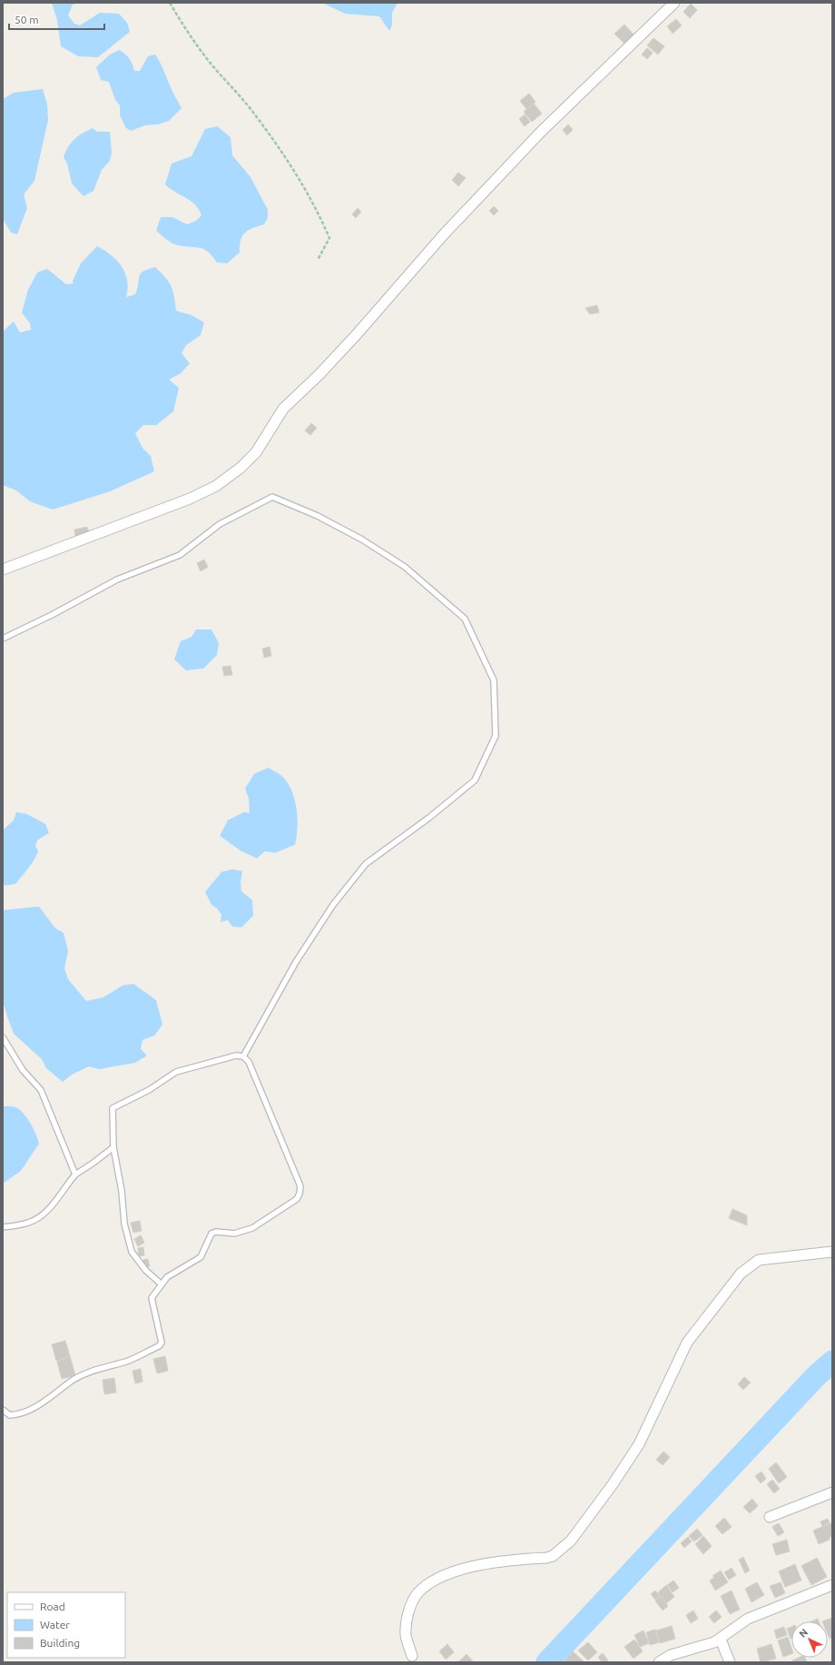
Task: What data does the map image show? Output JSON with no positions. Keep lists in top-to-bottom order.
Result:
{
  "legend": ["Road", "Water", "Building"],
  "scale_bar": "50 m",
  "north": "top left"
}
